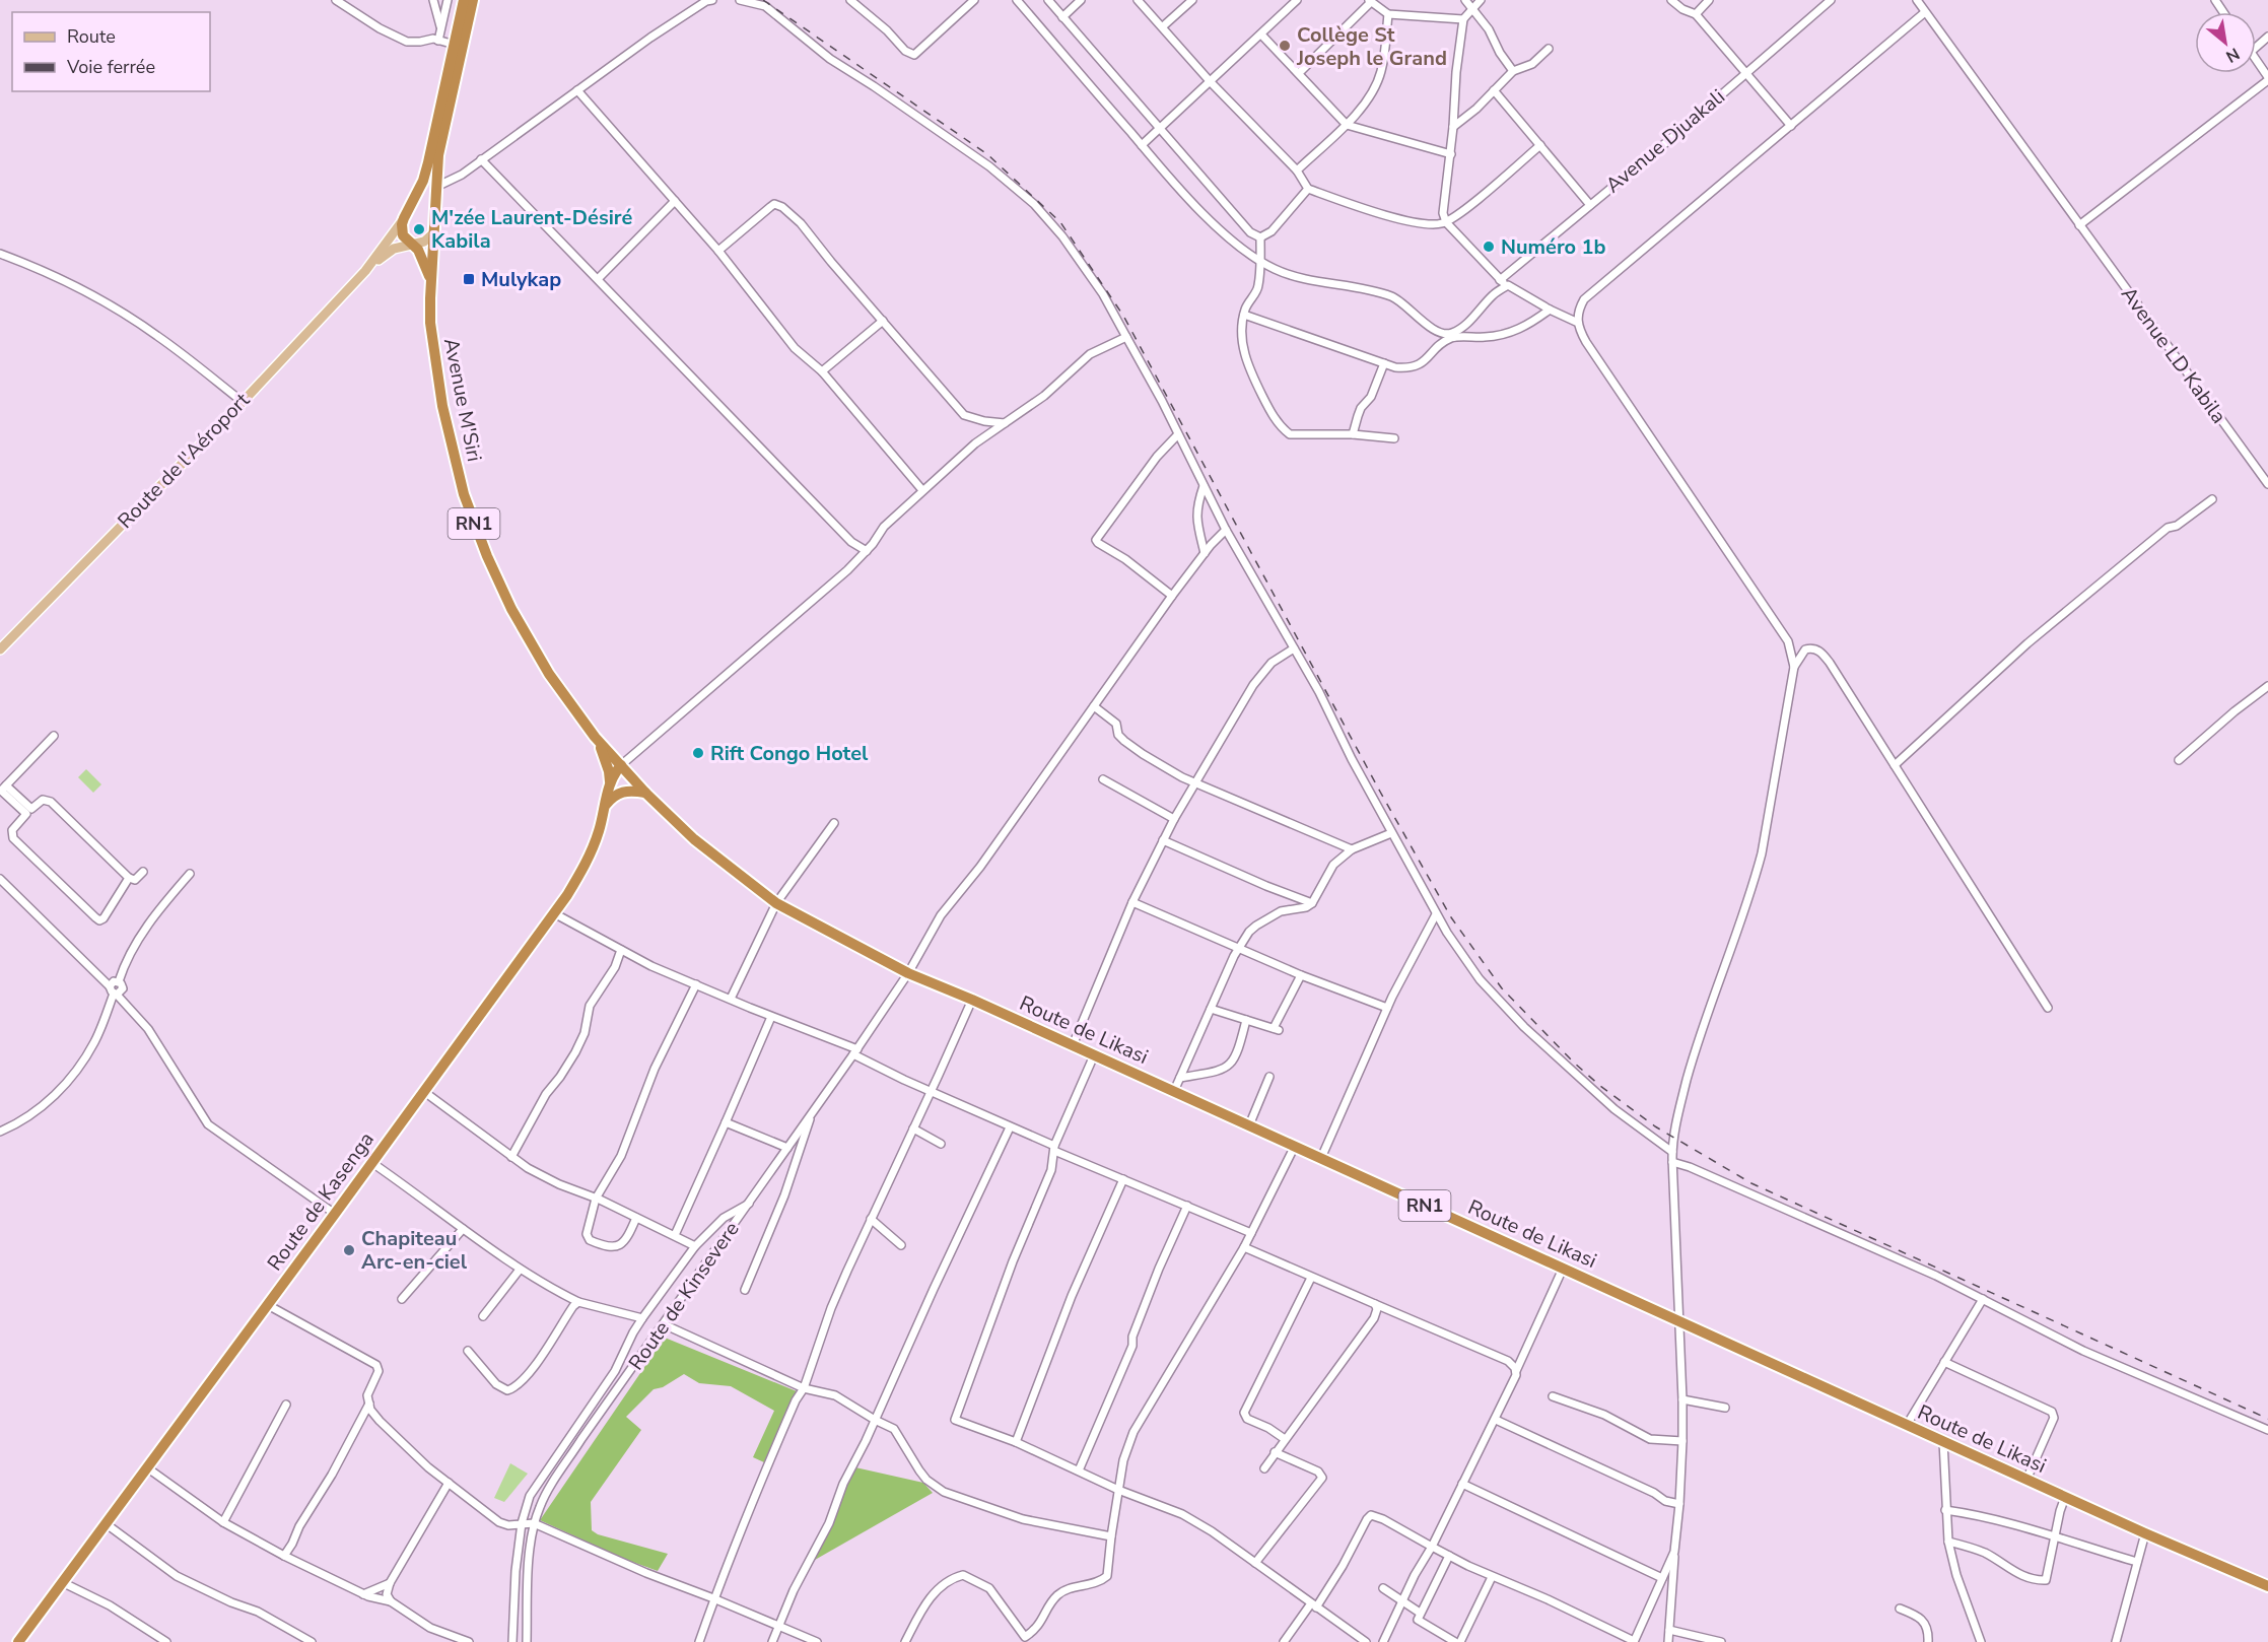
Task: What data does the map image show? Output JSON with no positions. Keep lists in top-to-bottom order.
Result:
{
  "streets": {
    "highway": [
      "Avenue M'Siri",
      "RN1",
      "Route de Likasi",
      "Route de Kasenga"
    ],
    "main road": ["Route de l'Aéroport"],
    "street": ["Avenue Djuakali", "Avenue LD Kabila", "Route de Kinsevere"]
  },
  "crossings": [
    ["Avenue M'Siri", "Route de l'Aéroport"],
    ["Avenue M'Siri", "RN1"],
    ["Avenue M'Siri", "Route de Likasi"],
    ["Avenue M'Siri", "Route de Kasenga"],
    ["Route de l'Aéroport", "RN1"],
    ["Route de Likasi", "Route de Kasenga"],
    ["Route de Likasi", "Route de Kinsevere"]
  ],
  "places": {
    "other": [
      "Collège St Joseph le Grand",
      "M'zée Laurent-Désiré Kabila",
      "Numéro 1b",
      "Rift Congo Hotel",
      "Chapiteau Arc-en-ciel"
    ],
    "transit": ["Mulykap"]
  },
  "legend": ["Route", "Voie ferrée"],
  "north": "bottom right"
}
